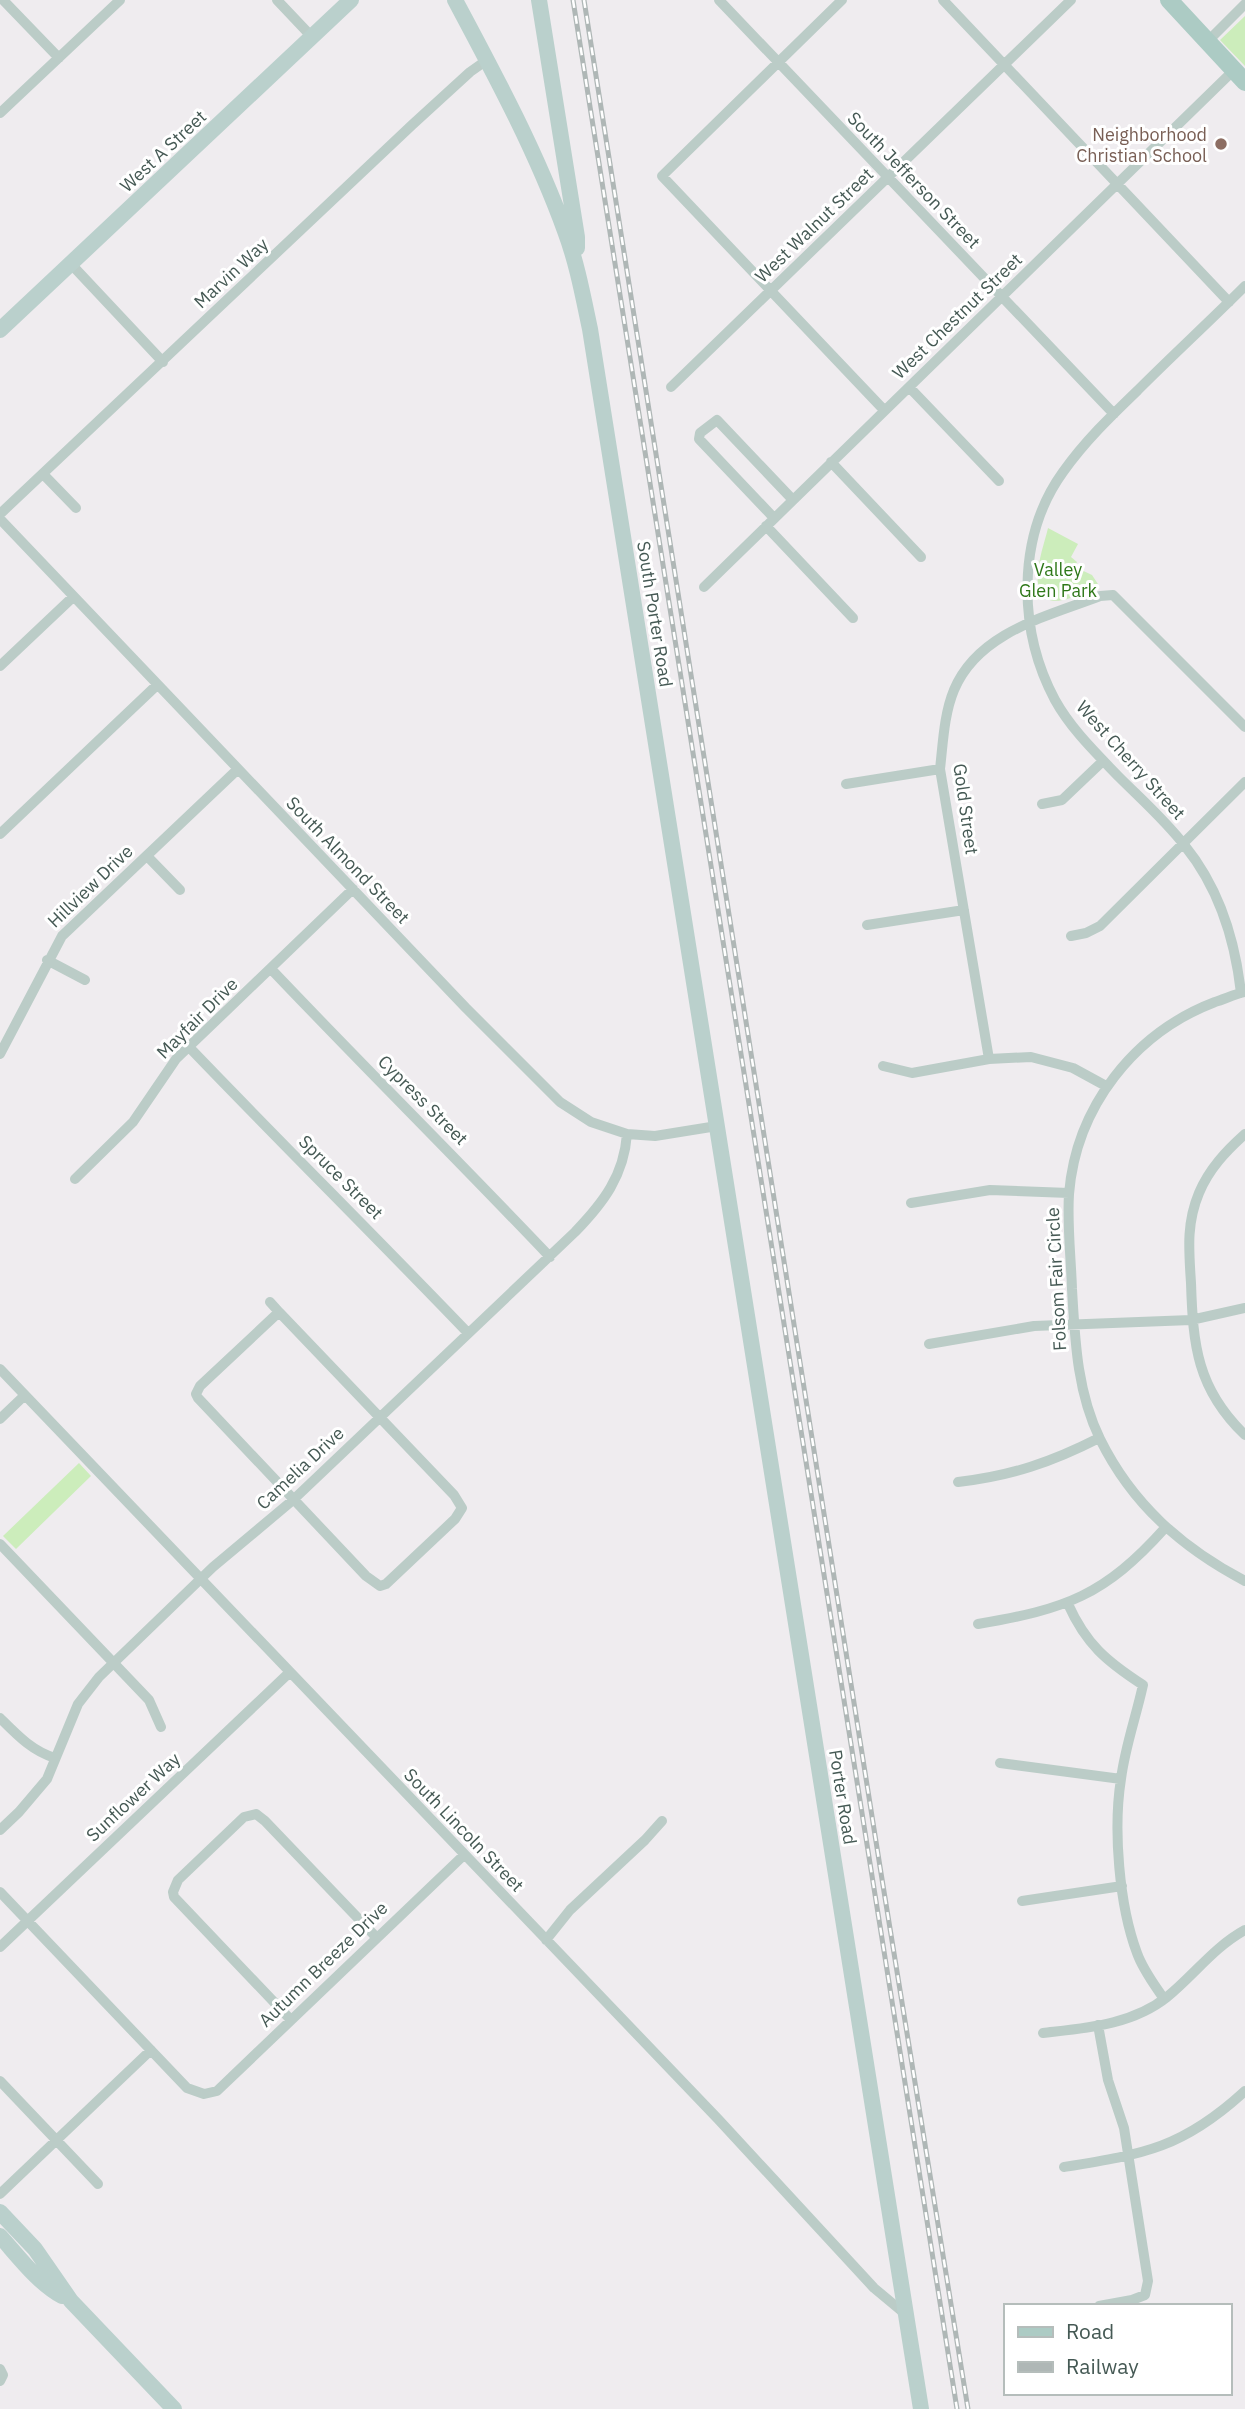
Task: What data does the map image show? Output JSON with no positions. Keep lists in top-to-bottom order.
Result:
{
  "streets": {
    "street": [
      "West A Street",
      "South Jefferson Street",
      "West Walnut Street",
      "Marvin Way",
      "West Chestnut Street",
      "South Porter Road",
      "West Cherry Street",
      "Gold Street",
      "South Almond Street",
      "Hillview Drive",
      "Mayfair Drive",
      "Cypress Street",
      "Spruce Street",
      "Folsom Fair Circle",
      "Camelia Drive",
      "Sunflower Way",
      "Porter Road",
      "South Lincoln Street",
      "Autumn Breeze Drive"
    ]
  },
  "crossings": [
    ["South Jefferson Street", "West Walnut Street"],
    ["South Jefferson Street", "West Chestnut Street"],
    ["South Jefferson Street", "West Cherry Street"],
    ["Marvin Way", "South Porter Road"],
    ["Marvin Way", "South Almond Street"],
    ["South Porter Road", "South Almond Street"],
    ["South Porter Road", "Porter Road"],
    ["West Cherry Street", "Gold Street"],
    ["West Cherry Street", "Folsom Fair Circle"],
    ["South Almond Street", "Hillview Drive"],
    ["South Almond Street", "Mayfair Drive"],
    ["South Almond Street", "Camelia Drive"],
    ["Mayfair Drive", "Cypress Street"],
    ["Mayfair Drive", "Spruce Street"],
    ["Cypress Street", "Camelia Drive"],
    ["Spruce Street", "Camelia Drive"],
    ["Camelia Drive", "South Lincoln Street"],
    ["Sunflower Way", "South Lincoln Street"],
    ["Porter Road", "South Lincoln Street"],
    ["South Lincoln Street", "Autumn Breeze Drive"]
  ],
  "parks": ["Valley Glen Park"],
  "places": ["Neighborhood Christian School"],
  "legend": ["Road", "Railway"]
}
